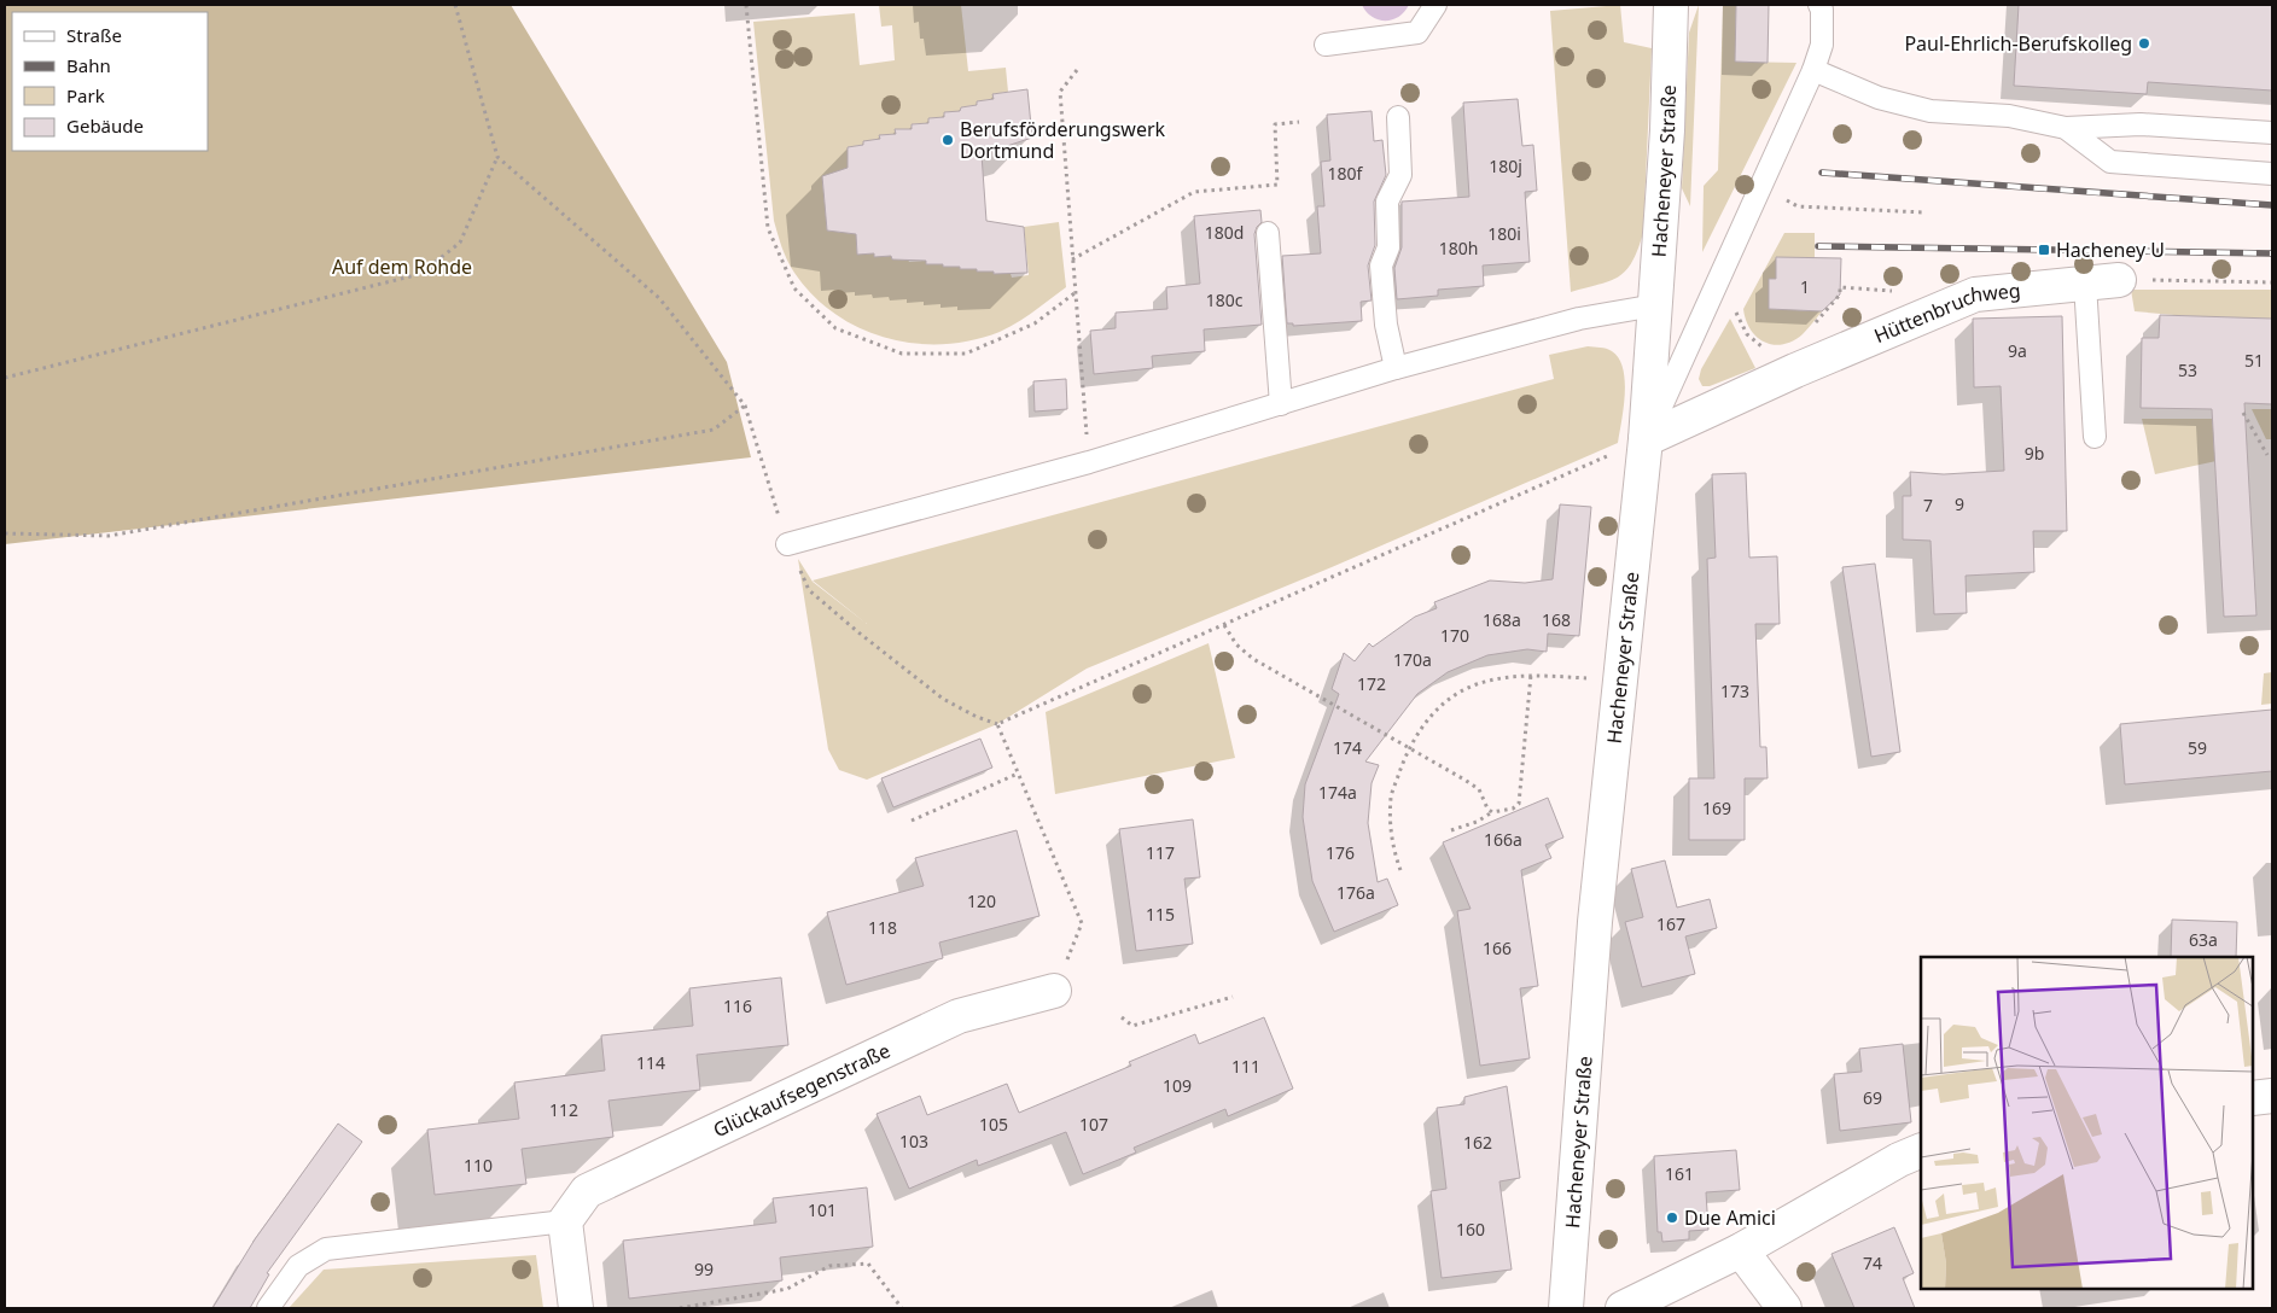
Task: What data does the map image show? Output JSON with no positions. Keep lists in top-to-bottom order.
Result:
{
  "streets": {
    "street": ["Hacheneyer Straße", "Hüttenbruchweg", "Glückaufsegenstraße"]
  },
  "crossings": [
    ["Hacheneyer Straße", "Hüttenbruchweg"]
  ],
  "parks": ["Auf dem Rohde"],
  "places": {
    "other": ["Paul-Ehrlich-Berufskolleg", "Berufsförderungswerk Dortmund", "Due Amici"],
    "transit": ["Hacheney U"]
  },
  "house_numbers": [
    "180j",
    "180f",
    "180d",
    "180i",
    "180h",
    "1",
    "180c",
    "9a",
    "51",
    "53",
    "9b",
    "9",
    "7",
    "168a",
    "168",
    "170",
    "170a",
    "172",
    "173",
    "174",
    "59",
    "174a",
    "169",
    "166a",
    "117",
    "176",
    "176a",
    "120",
    "115",
    "167",
    "118",
    "63a",
    "166",
    "116",
    "114",
    "111",
    "109",
    "69",
    "112",
    "105",
    "107",
    "103",
    "162",
    "110",
    "161",
    "101",
    "160",
    "74",
    "99"
  ],
  "legend": [
    "Straße",
    "Bahn",
    "Park",
    "Gebäude"
  ]
}
